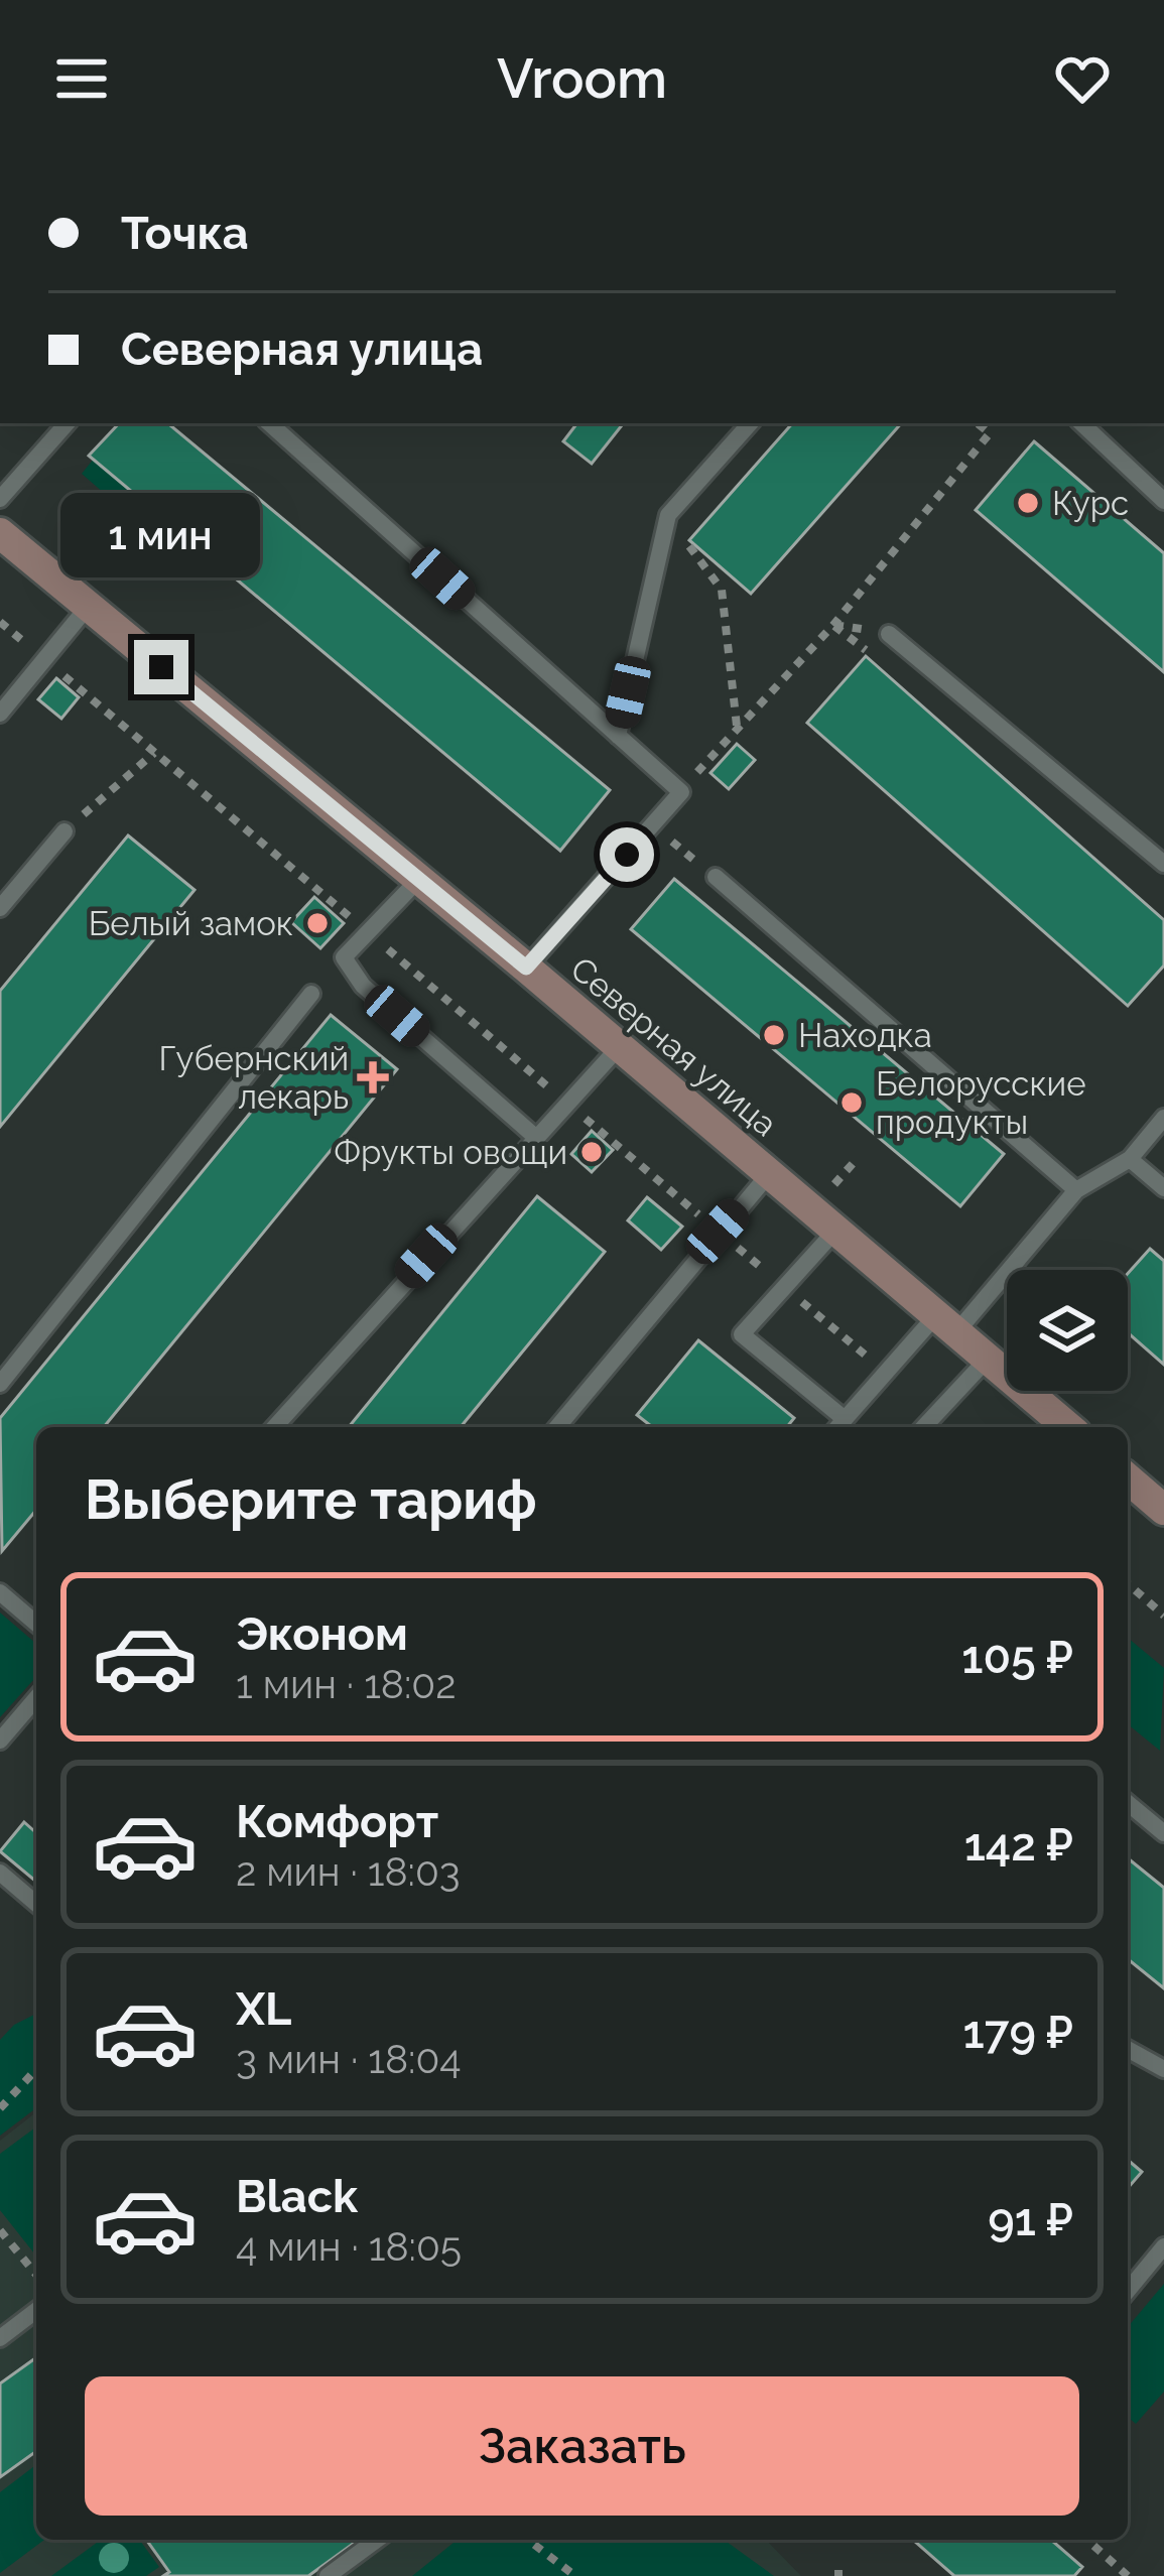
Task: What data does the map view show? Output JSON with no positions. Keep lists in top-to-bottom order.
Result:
{
  "streets": {
    "main road": ["Северная улица"]
  },
  "places": {
    "other": [
      "Курс",
      "Белый замок",
      "Находка",
      "Белорусские продукты",
      "Фрукты овощи"
    ],
    "health": ["Губернский лекарь"]
  },
  "page": {
    "header": "Vroom",
    "banner": ["Точка", "Северная улица"],
    "bubble": "1 мин",
    "heading": "Выберите тариф",
    "list": [
      {
        "name": "Эконом",
        "note": "1 мин · 18:02",
        "value": "105 ₽"
      },
      {
        "name": "Комфорт",
        "note": "2 мин · 18:03",
        "value": "142 ₽"
      },
      {
        "name": "XL",
        "note": "3 мин · 18:04",
        "value": "179 ₽"
      },
      {
        "name": "Black",
        "note": "4 мин · 18:05",
        "value": "91 ₽"
      }
    ],
    "buttons": "Заказать"
  }
}
